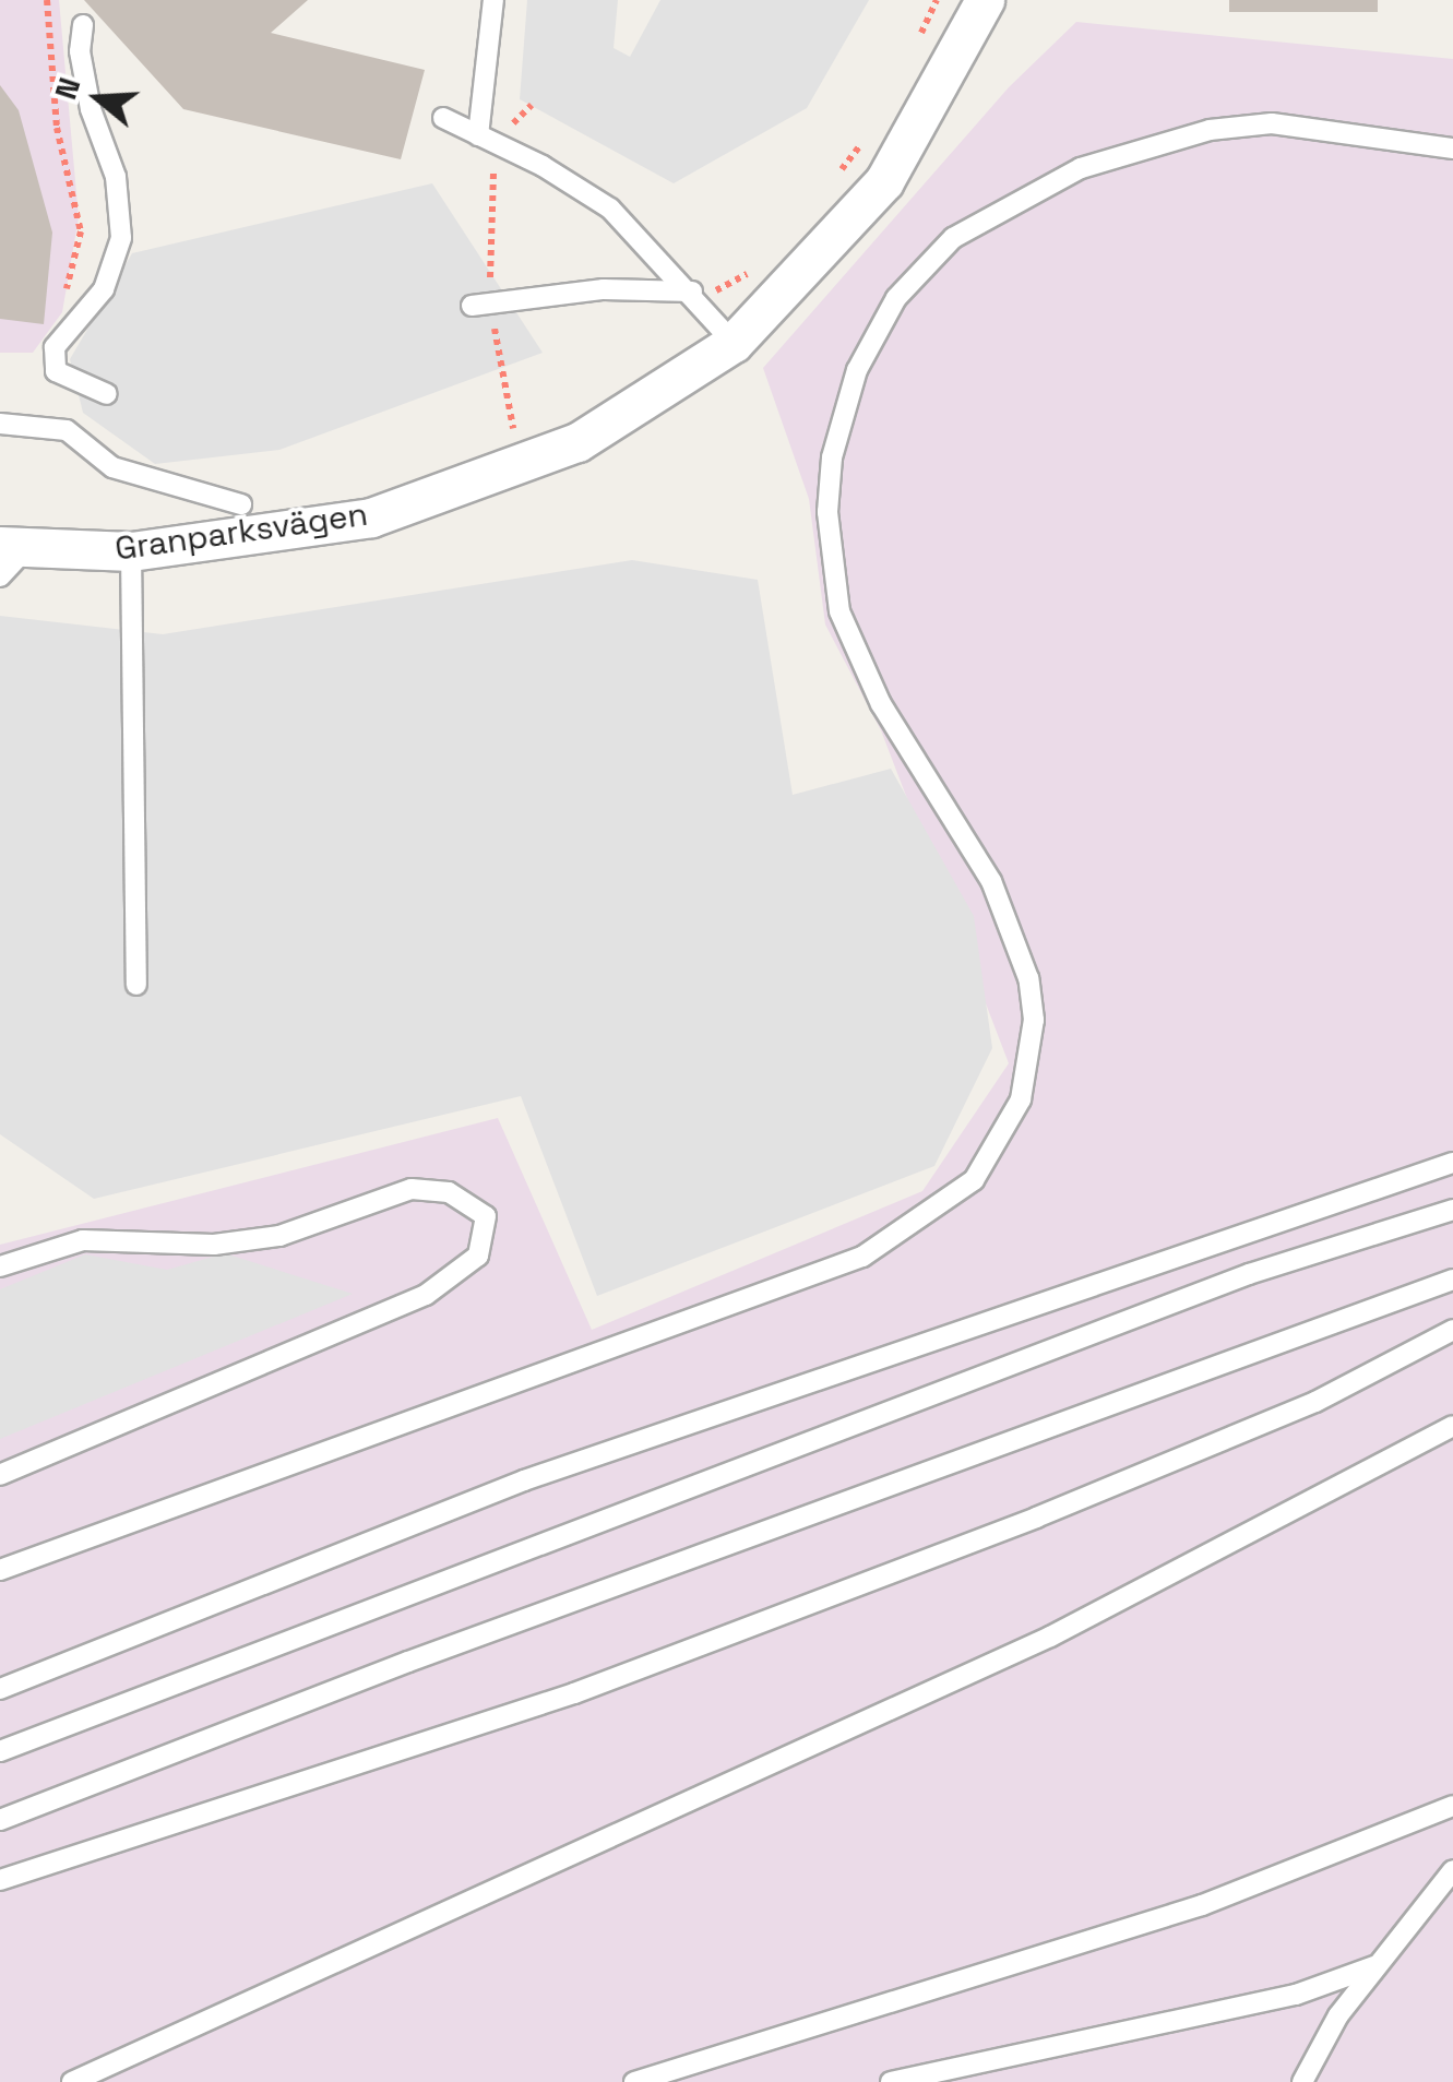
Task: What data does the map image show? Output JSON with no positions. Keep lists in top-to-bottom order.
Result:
{
  "streets": {
    "street": ["Granparksvägen"]
  },
  "north": "left"
}
